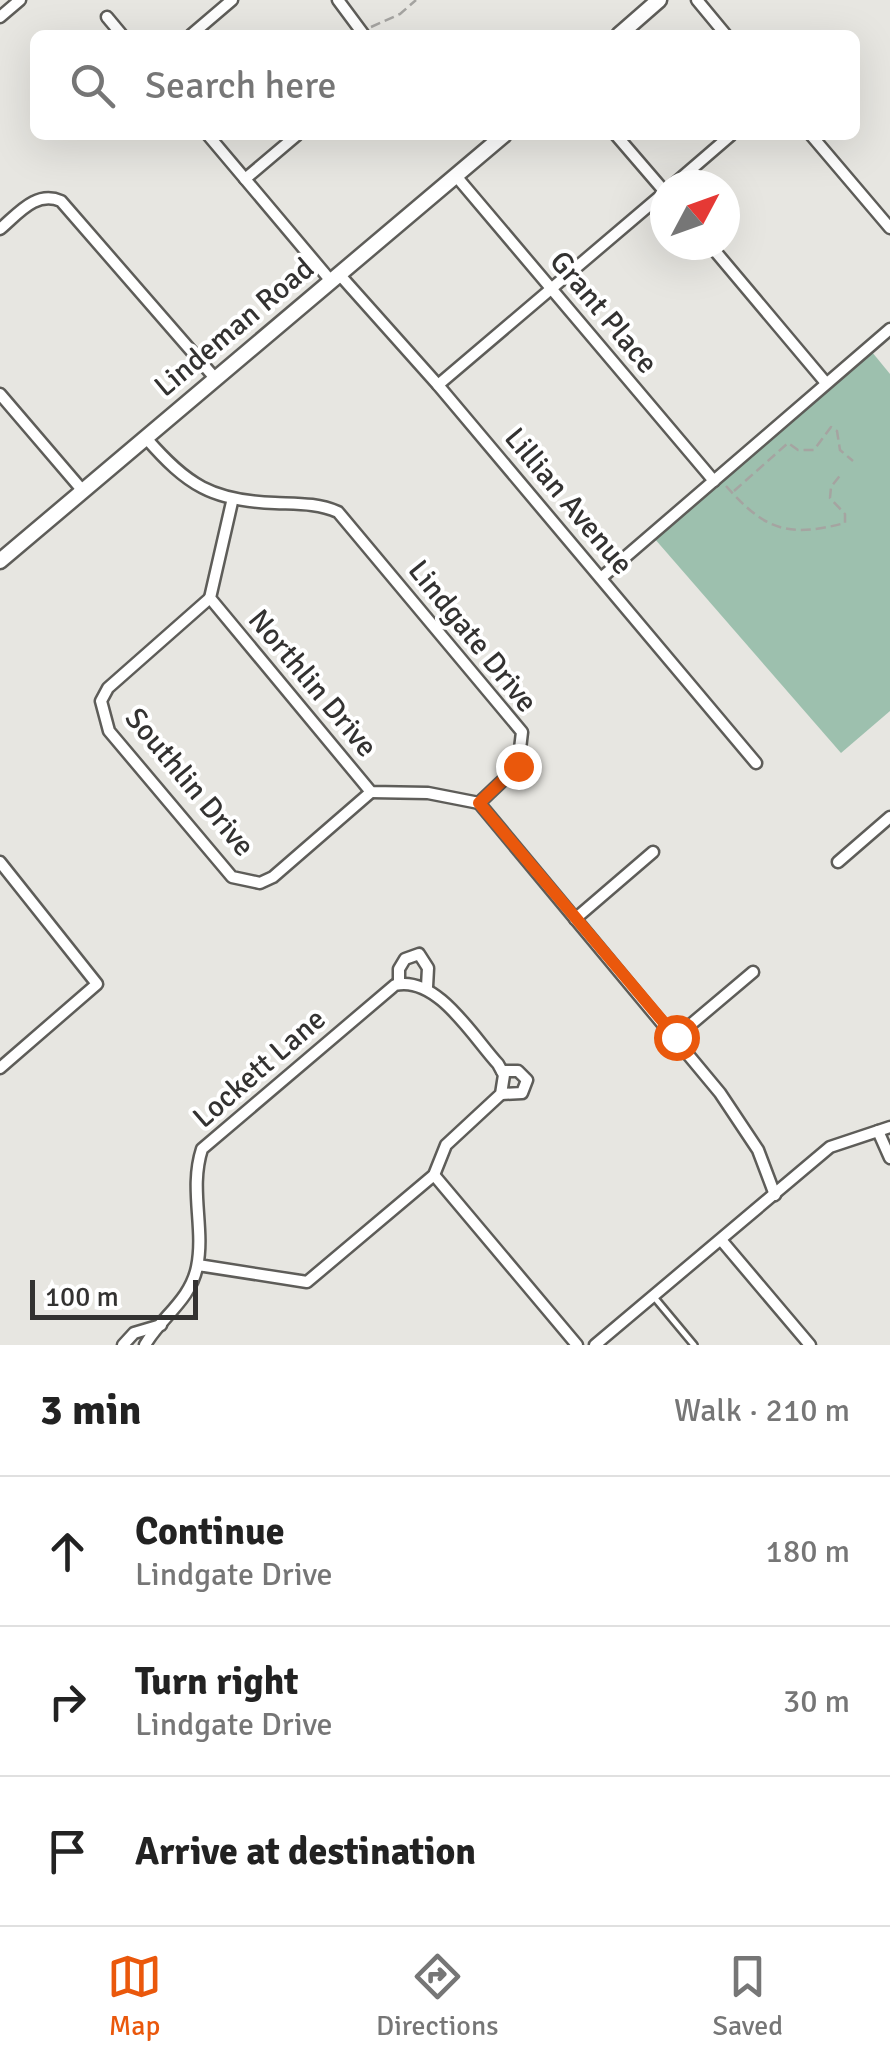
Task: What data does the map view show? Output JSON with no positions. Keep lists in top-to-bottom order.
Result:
{
  "streets": {
    "street": [
      "Grant Place",
      "Lindeman Road",
      "Lillian Avenue",
      "Lindgate Drive",
      "Northlin Drive",
      "Southlin Drive",
      "Lockett Lane"
    ]
  },
  "crossings": [
    ["Grant Place", "Lindeman Road"],
    ["Lindeman Road", "Lillian Avenue"],
    ["Lindeman Road", "Lindgate Drive"],
    ["Lindgate Drive", "Northlin Drive"],
    ["Northlin Drive", "Southlin Drive"]
  ],
  "scale_bar": "100 m",
  "north": "top right",
  "page": {
    "search": "Search here",
    "scale": "100 m",
    "heading": ["3 min", "Walk · 210 m"],
    "list": [
      ["Continue", "Lindgate Drive", "180 m"],
      ["Turn right", "Lindgate Drive", "30 m"],
      "Arrive at destination"
    ],
    "nav": ["Map", "Directions", "Saved"]
  }
}
